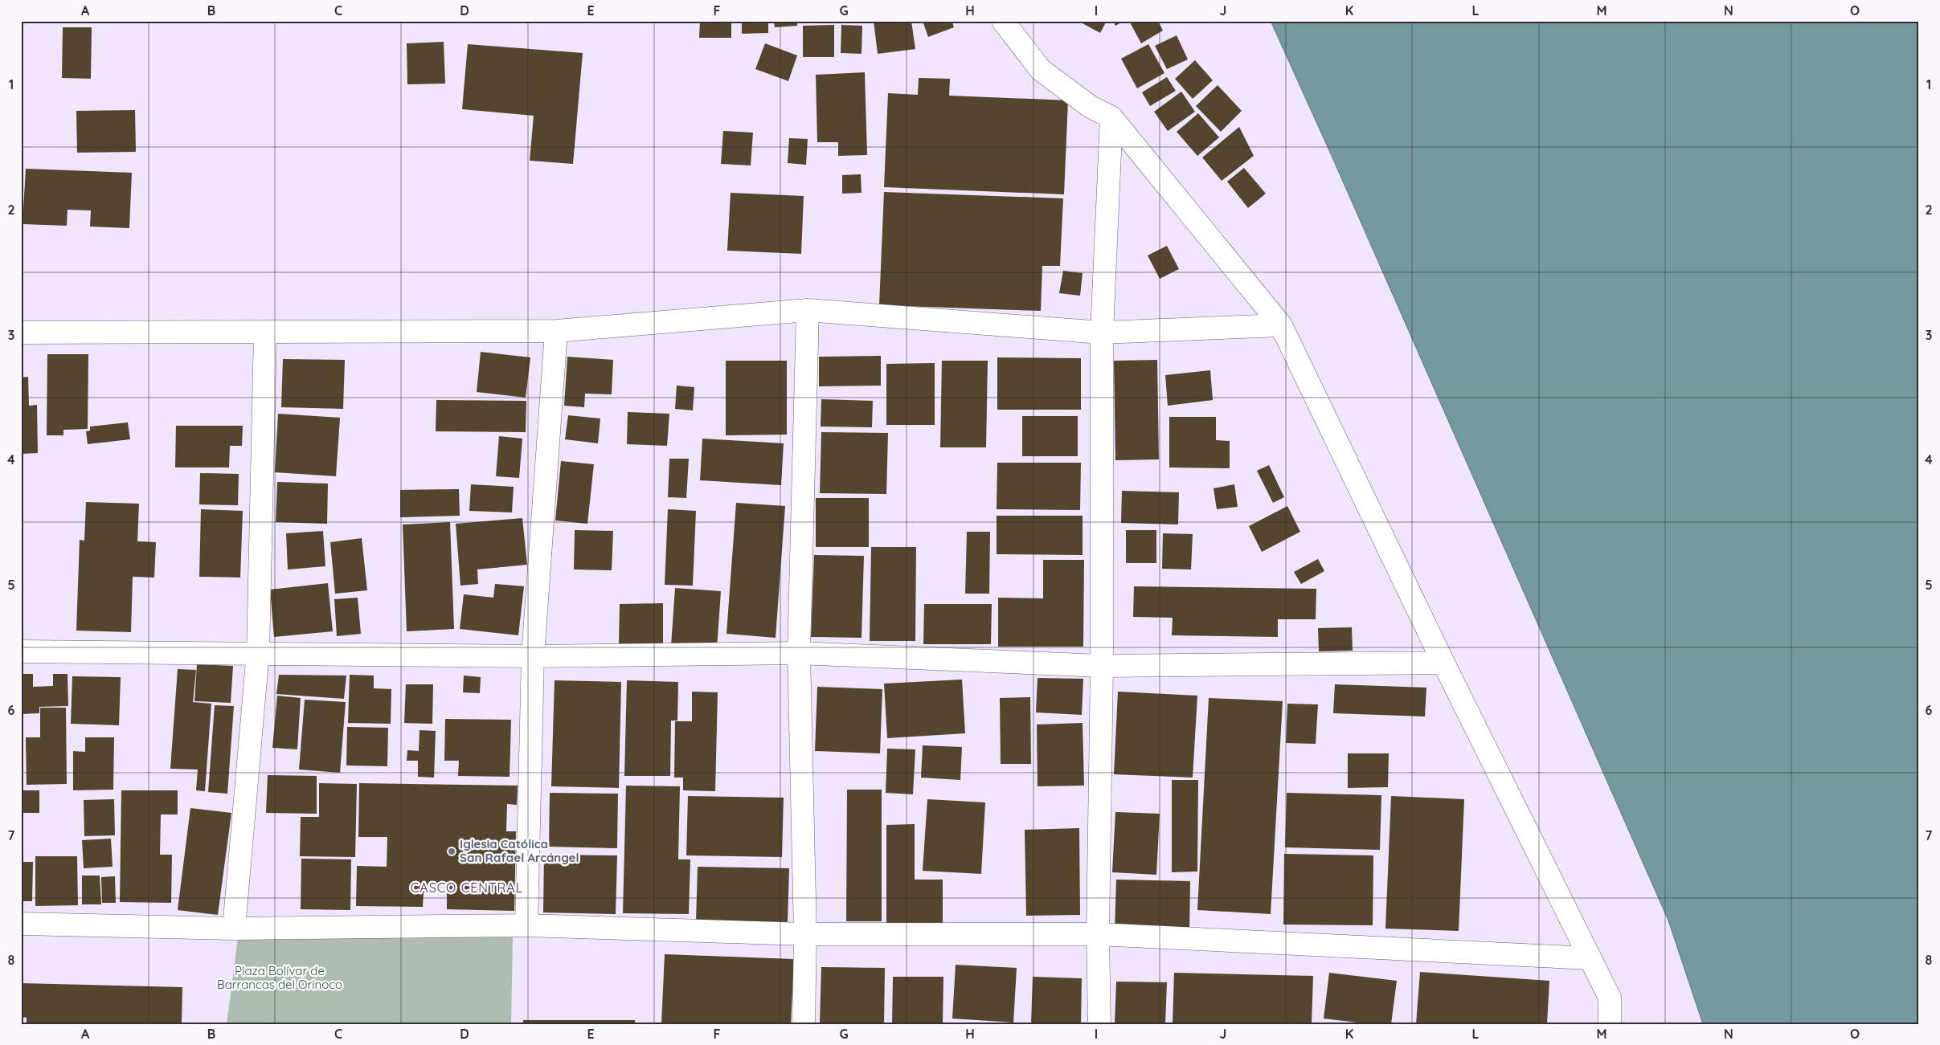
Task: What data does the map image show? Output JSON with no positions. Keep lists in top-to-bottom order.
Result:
{
  "districts": ["CASCO CENTRAL"],
  "parks": ["Plaza Bolívar de Barrancas del Orinoco"],
  "places": ["Iglesia Católica San Rafael Arcángel"],
  "grid": {
    "columns": [
      "A",
      "B",
      "C",
      "D",
      "E",
      "F",
      "G",
      "H",
      "I",
      "J",
      "K",
      "L",
      "M",
      "N",
      "O"
    ],
    "rows": [
      "1",
      "2",
      "3",
      "4",
      "5",
      "6",
      "7",
      "8"
    ]
  }
}
